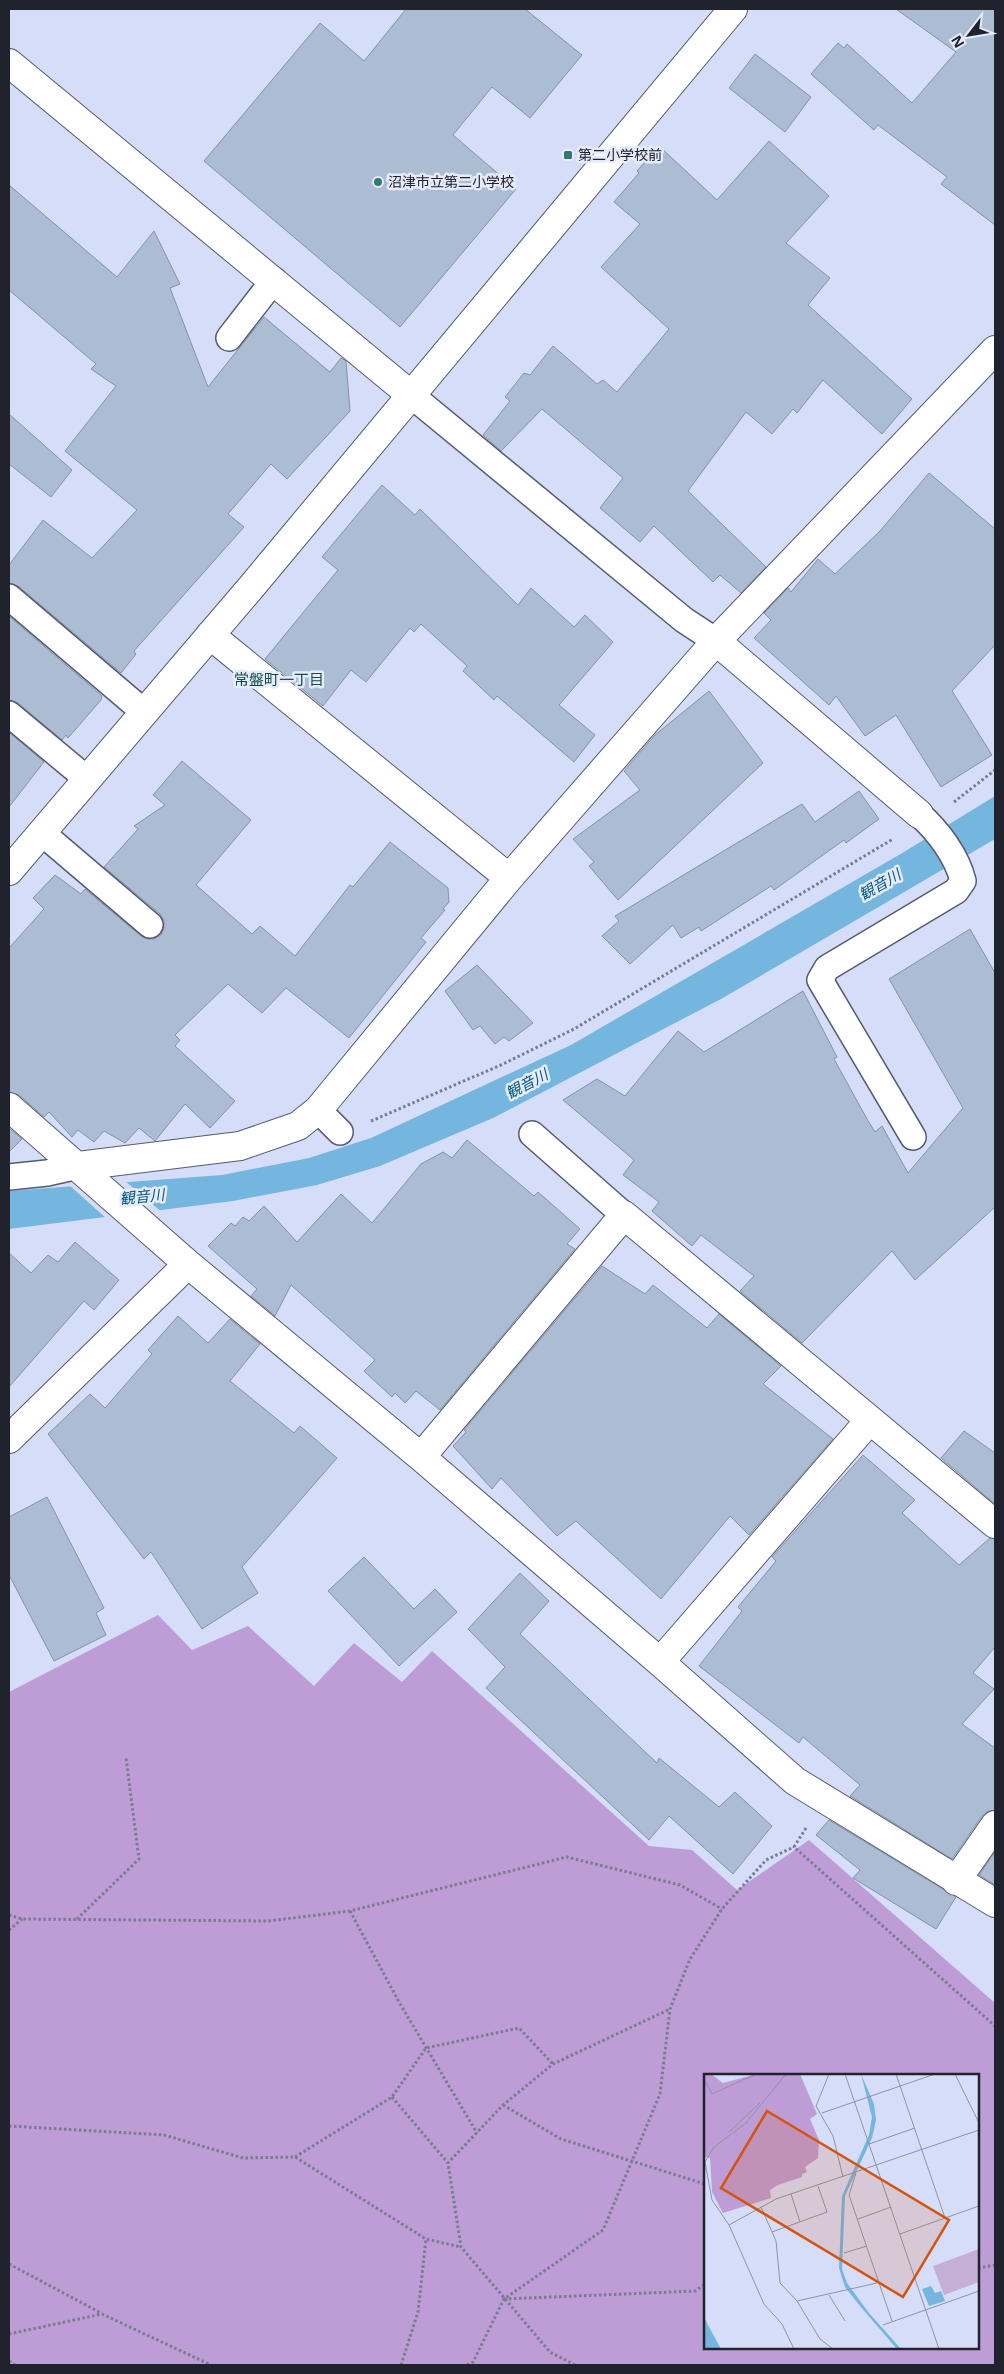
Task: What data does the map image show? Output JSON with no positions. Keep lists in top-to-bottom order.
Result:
{
  "districts": ["常盤町一丁目"],
  "water": ["観音川"],
  "places": {
    "transit": ["第二小学校前"],
    "other": ["沼津市立第二小学校"]
  },
  "north": "bottom left"
}
